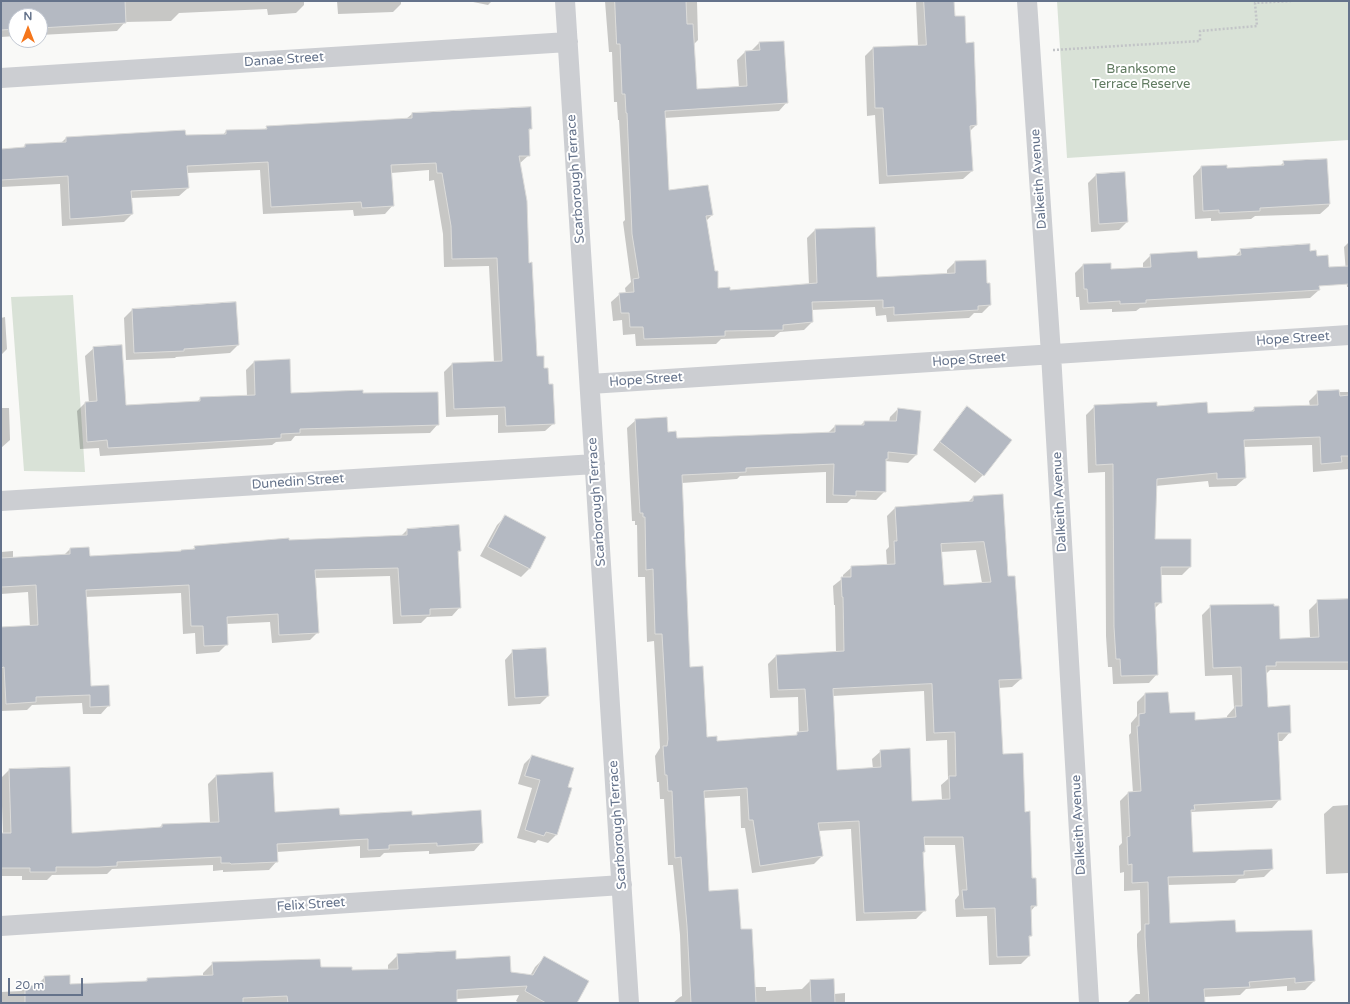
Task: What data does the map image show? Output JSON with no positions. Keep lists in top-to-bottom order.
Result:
{
  "streets": {
    "street": [
      "Danae Street",
      "Scarborough Terrace",
      "Dalkeith Avenue",
      "Hope Street",
      "Dunedin Street",
      "Felix Street"
    ]
  },
  "crossings": [
    ["Danae Street", "Scarborough Terrace"],
    ["Scarborough Terrace", "Hope Street"],
    ["Scarborough Terrace", "Dunedin Street"],
    ["Scarborough Terrace", "Felix Street"],
    ["Dalkeith Avenue", "Hope Street"]
  ],
  "parks": ["Branksome Terrace Reserve"],
  "scale_bar": "20 m",
  "north": "top"
}
